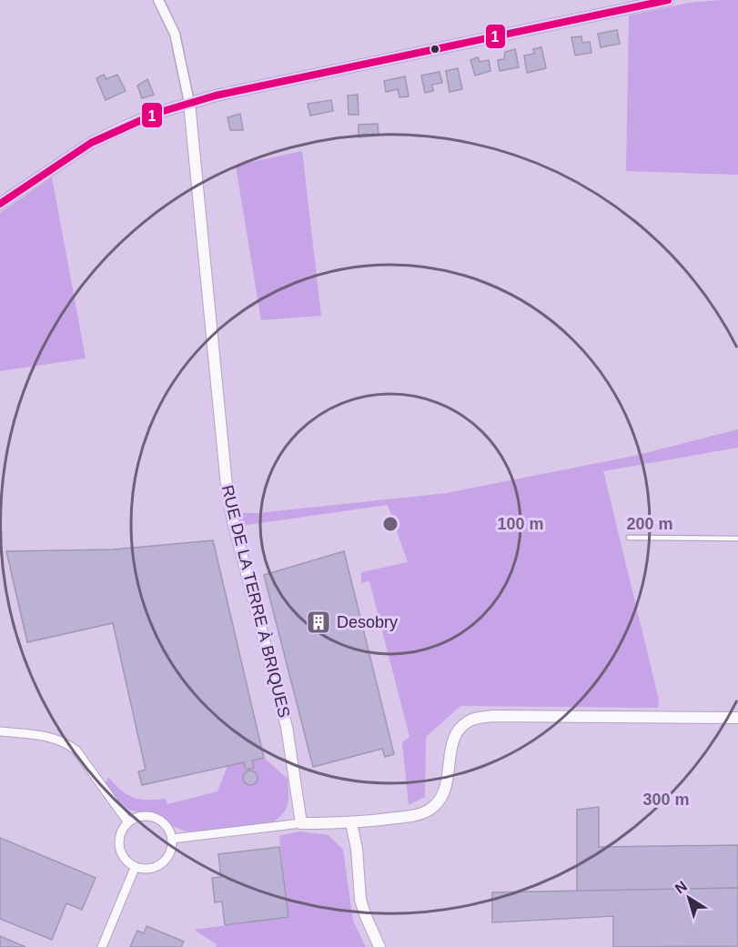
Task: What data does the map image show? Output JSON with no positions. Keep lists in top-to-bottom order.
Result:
{
  "streets": {
    "main road": ["RUE DE LA TERRE À BRIQUES"]
  },
  "places": {
    "building": ["Desobry"]
  },
  "lines": ["transit line 1"],
  "north": "top left",
  "rings": ["100 m", "200 m", "300 m"]
}
